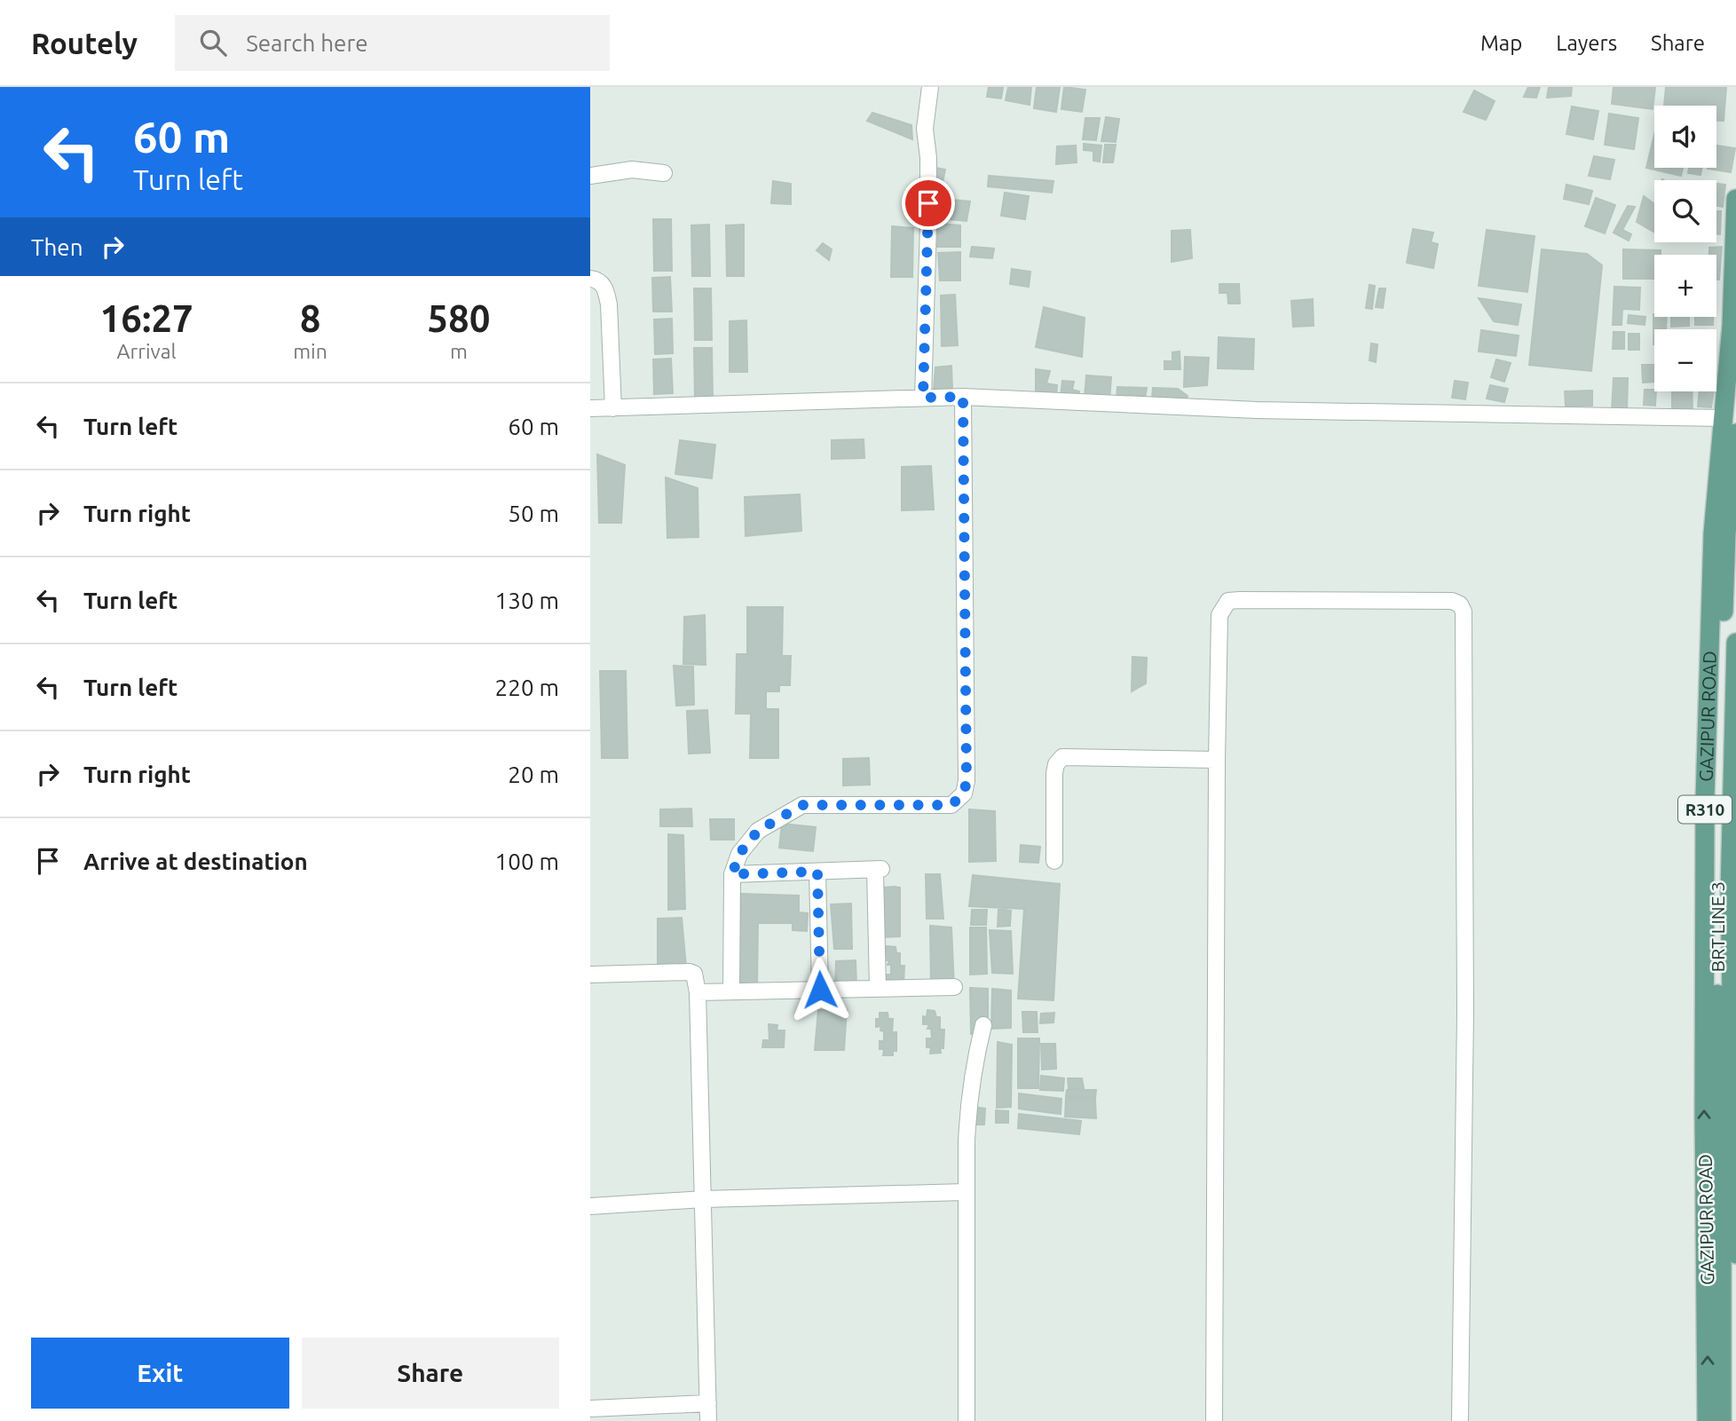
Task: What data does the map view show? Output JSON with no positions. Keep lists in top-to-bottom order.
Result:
{
  "streets": {
    "main road": ["GAZIPUR ROAD", "R310", "BRT LINE 3"]
  },
  "page": {
    "header": "Routely",
    "search": "Search here",
    "nav": ["Map", "Layers", "Share"],
    "turn": ["60 m", "Turn left"],
    "map_buttons": ["+", "−"],
    "then": "Then",
    "eta": [
      "16:27",
      "Arrival",
      "8",
      "min",
      "580",
      "m"
    ],
    "list": [
      {
        "name": "Turn left",
        "value": "60 m"
      },
      {
        "name": "Turn right",
        "value": "50 m"
      },
      {
        "name": "Turn left",
        "value": "130 m"
      },
      {
        "name": "Turn left",
        "value": "220 m"
      },
      {
        "name": "Turn right",
        "value": "20 m"
      },
      {
        "name": "Arrive at destination",
        "value": "100 m"
      }
    ],
    "buttons": ["Exit", "Share"]
  }
}
